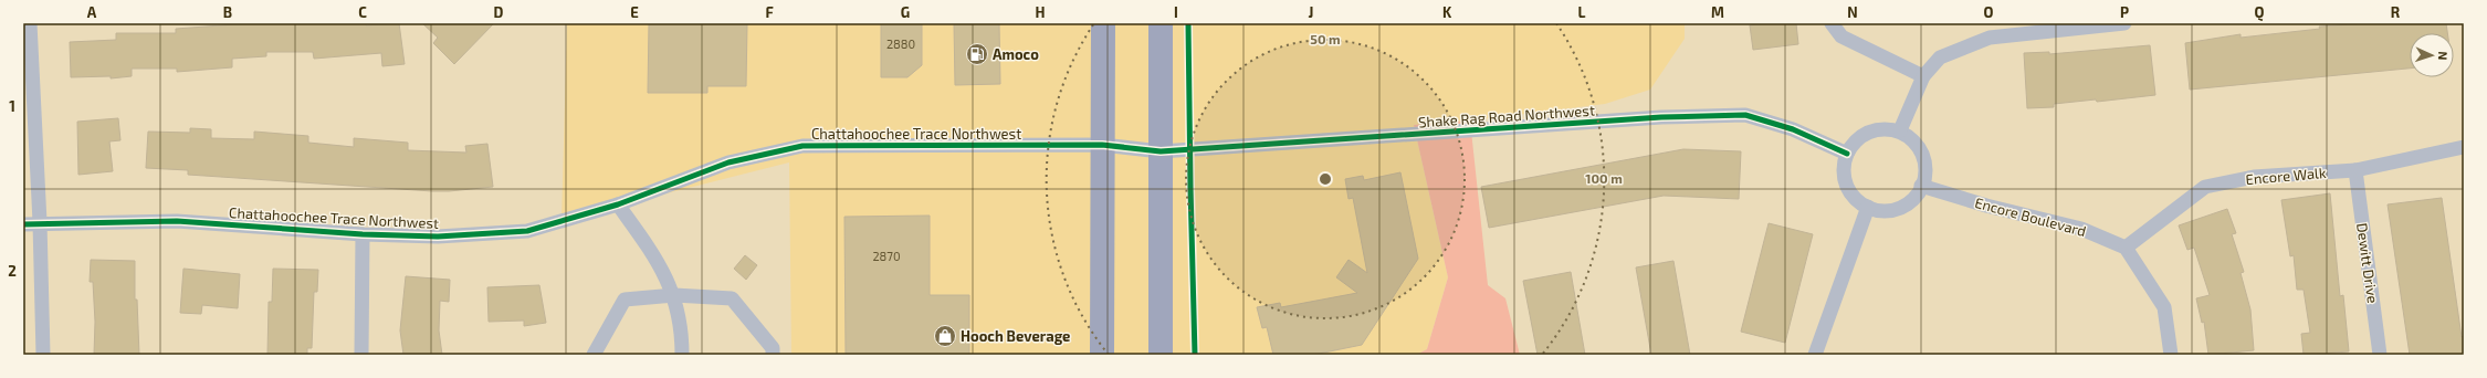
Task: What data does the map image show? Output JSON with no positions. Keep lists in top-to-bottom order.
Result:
{
  "streets": {
    "street": [
      "Shake Rag Road Northwest",
      "Chattahoochee Trace Northwest",
      "Encore Walk",
      "Encore Boulevard",
      "Dewitt Drive"
    ]
  },
  "crossings": [
    ["Shake Rag Road Northwest", "Chattahoochee Trace Northwest"],
    ["Shake Rag Road Northwest", "Encore Boulevard"],
    ["Encore Walk", "Encore Boulevard"],
    ["Encore Walk", "Dewitt Drive"]
  ],
  "places": {
    "fuel station": ["Amoco"],
    "shop": ["Hooch Beverage"]
  },
  "house_numbers": ["2880", "2870"],
  "north": "right",
  "grid": {
    "columns": [
      "A",
      "B",
      "C",
      "D",
      "E",
      "F",
      "G",
      "H",
      "I",
      "J",
      "K",
      "L",
      "M",
      "N",
      "O",
      "P",
      "Q",
      "R"
    ],
    "rows": ["1", "2"]
  },
  "rings": ["50 m", "100 m"]
}
